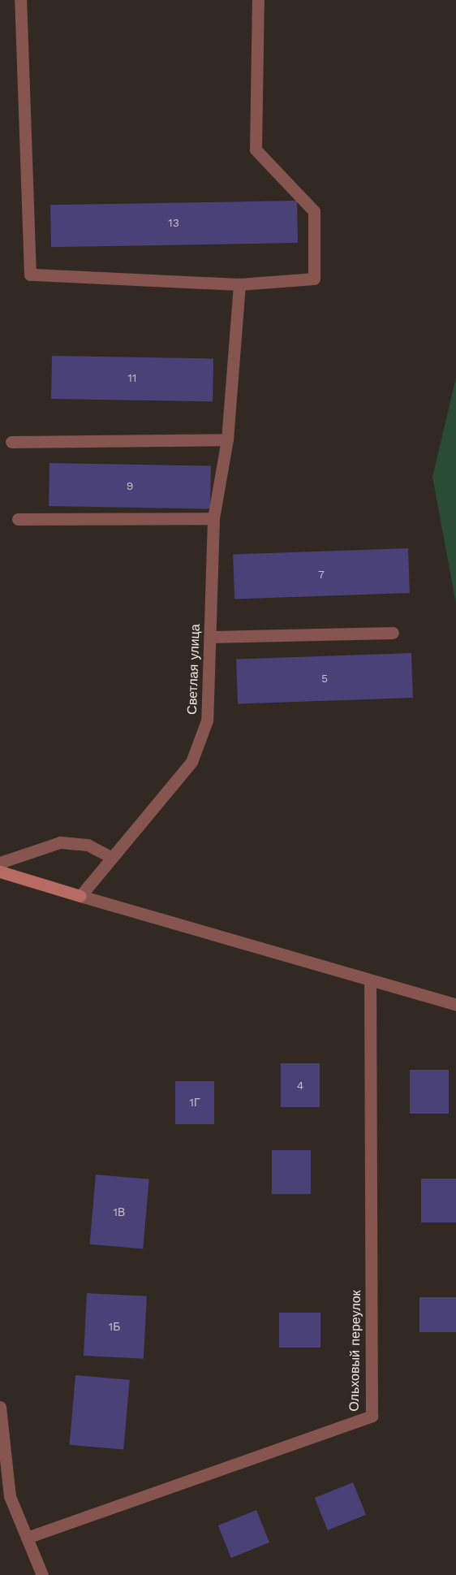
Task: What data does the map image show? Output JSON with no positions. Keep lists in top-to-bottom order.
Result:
{
  "streets": {
    "street": ["Светлая улица", "Ольховый переулок"]
  },
  "house_numbers": [
    "13",
    "11",
    "9",
    "7",
    "5",
    "4",
    "1Г",
    "1В",
    "1Б"
  ]
}
